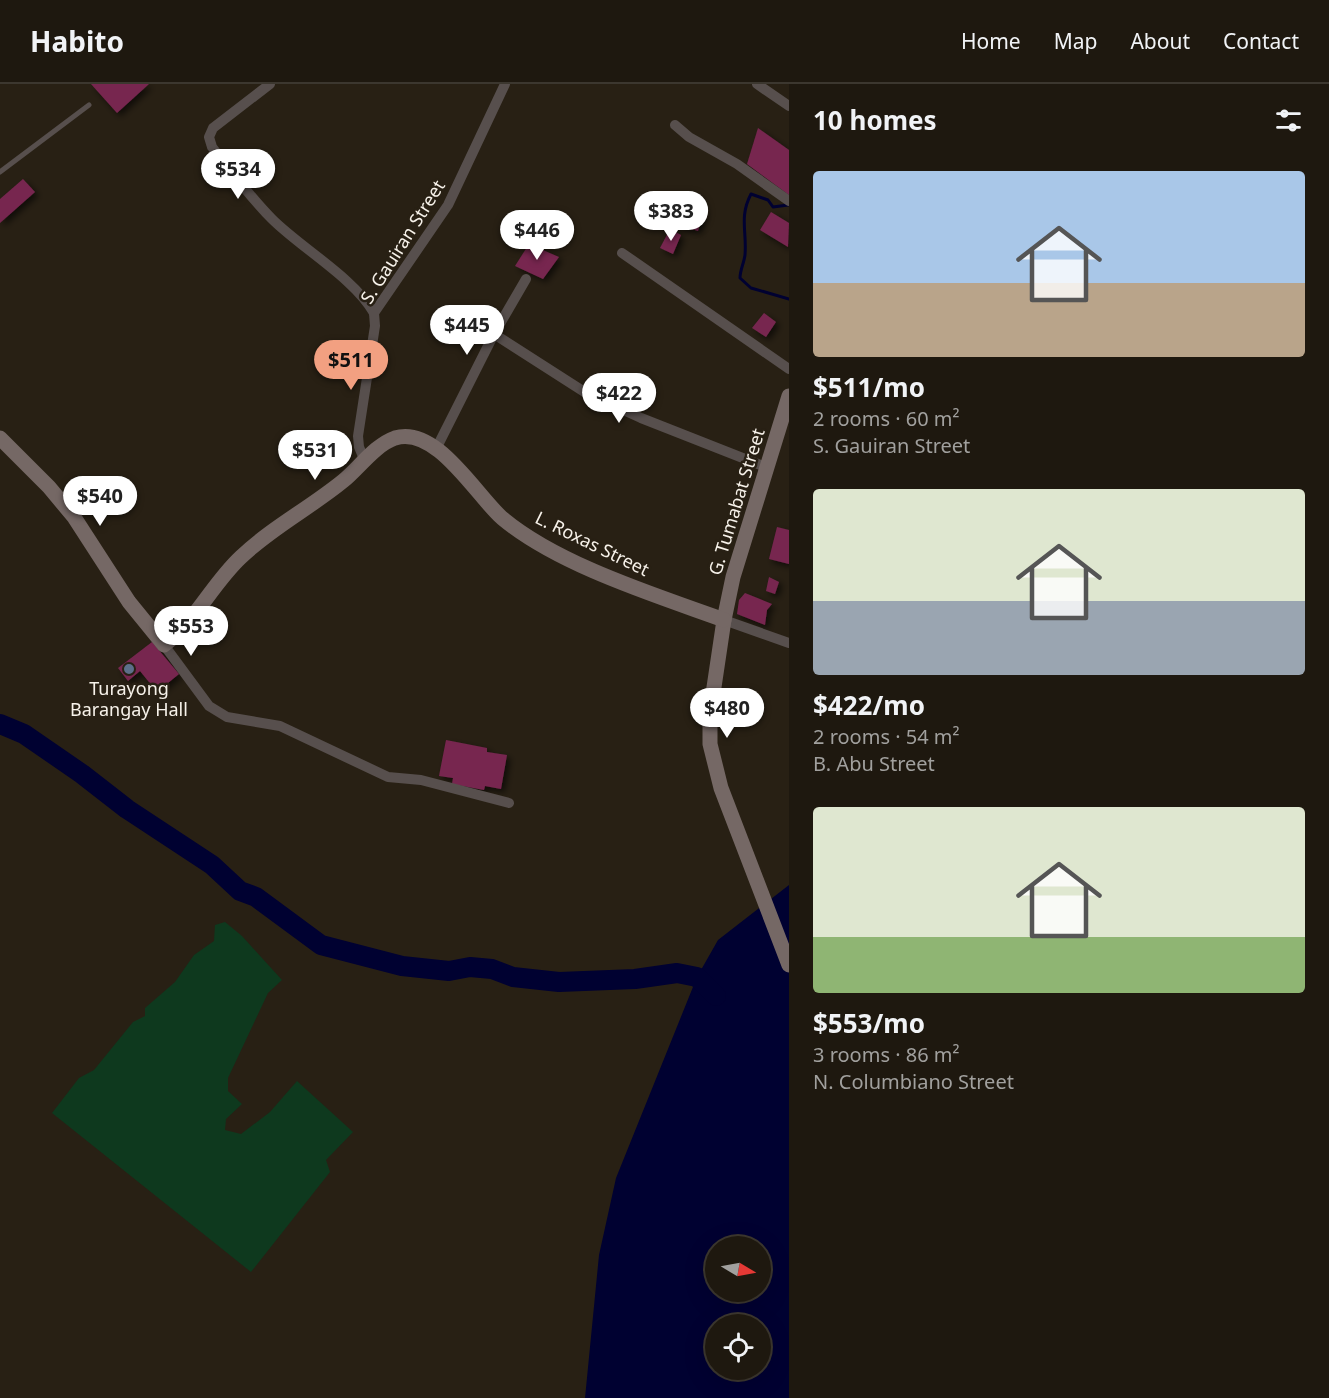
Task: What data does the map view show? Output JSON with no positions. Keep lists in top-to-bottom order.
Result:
{
  "streets": {
    "street": ["S. Gauiran Street", "G. Tumabat Street", "L. Roxas Street"]
  },
  "crossings": [
    ["G. Tumabat Street", "L. Roxas Street"]
  ],
  "places": ["Turayong Barangay Hall"],
  "north": "right",
  "page": {
    "header": "Habito",
    "nav": [
      "Home",
      "Map",
      "About",
      "Contact"
    ],
    "heading": "10 homes",
    "price": [
      "$534",
      "$383",
      "$446",
      "$445",
      "$511",
      "$422",
      "$531",
      "$540",
      "$553",
      "$480"
    ],
    "list": [
      {
        "name": "$511/mo",
        "note": "2 rooms · 60 m² · S. Gauiran Street"
      },
      {
        "name": "$422/mo",
        "note": "2 rooms · 54 m² · B. Abu Street"
      },
      {
        "name": "$553/mo",
        "note": "3 rooms · 86 m² · N. Columbiano Street"
      }
    ]
  }
}
